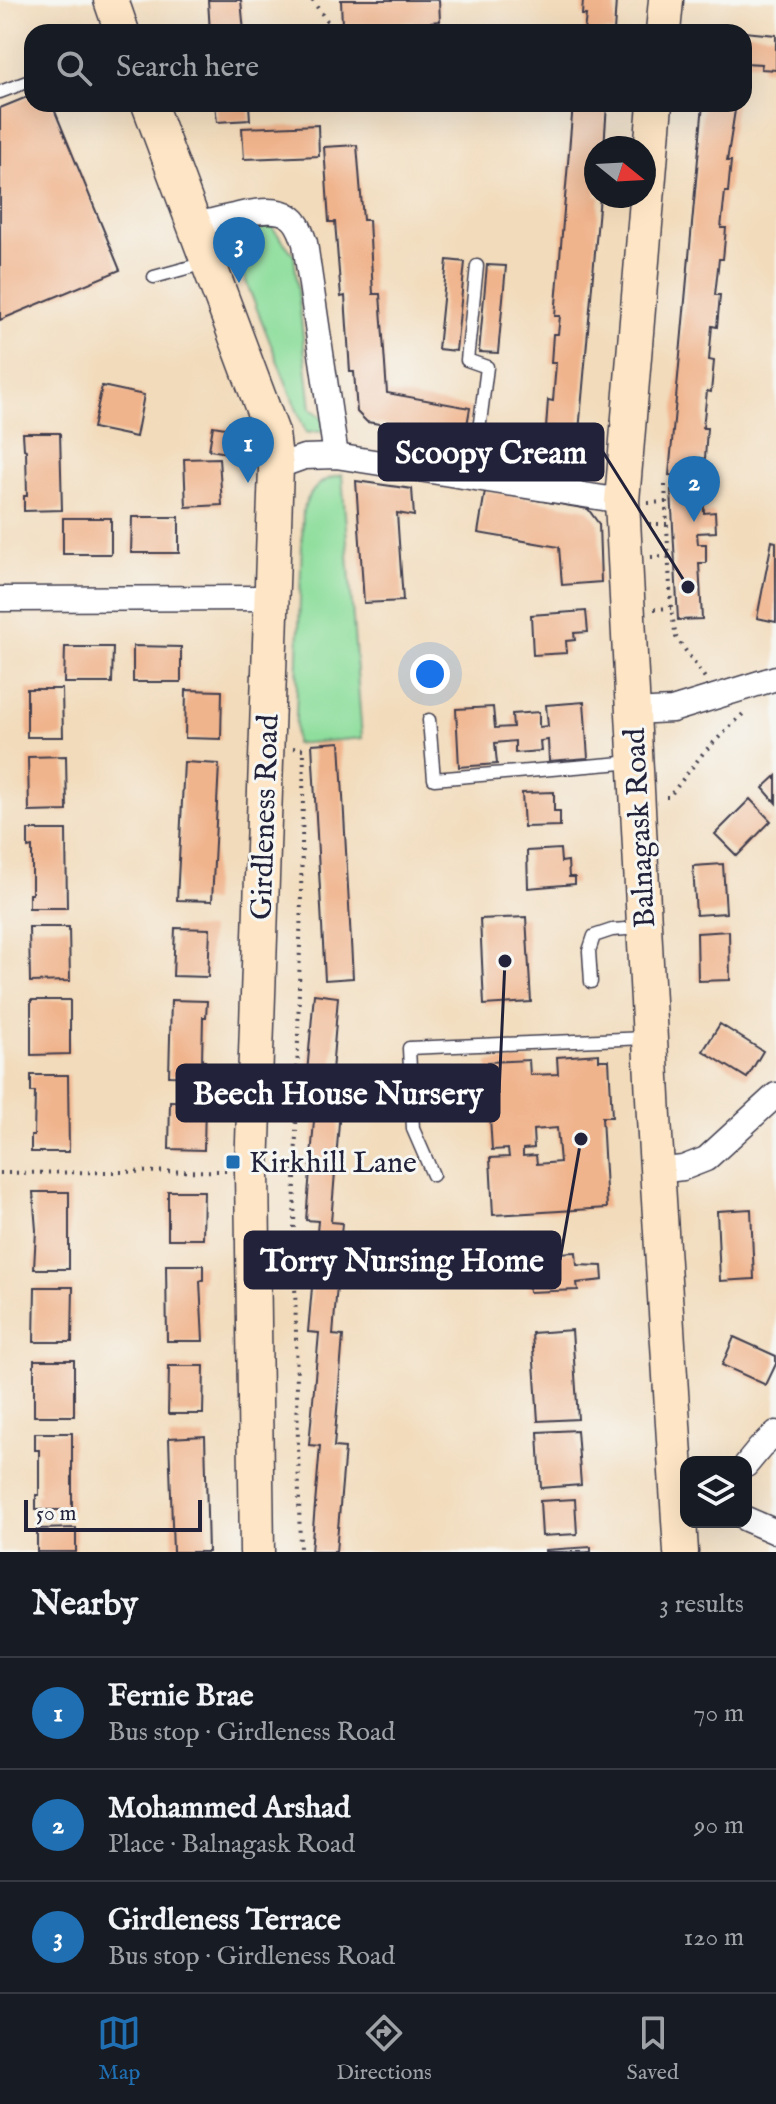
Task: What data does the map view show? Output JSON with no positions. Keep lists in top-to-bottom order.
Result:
{
  "streets": {
    "street": ["Girdleness Road", "Balnagask Road"]
  },
  "places": {
    "other": ["Scoopy Cream", "Beech House Nursery", "Torry Nursing Home"],
    "transit": ["Kirkhill Lane"]
  },
  "scale_bar": "50 m",
  "north": "right",
  "page": {
    "search": "Search here",
    "pins": ["3", "1", "2"],
    "scale": "50 m",
    "heading": ["Nearby", "3 results"],
    "list": [
      {
        "mark": "1",
        "name": "Fernie Brae",
        "note": "Bus stop · Girdleness Road",
        "value": "70 m"
      },
      {
        "mark": "2",
        "name": "Mohammed Arshad",
        "note": "Place · Balnagask Road",
        "value": "90 m"
      },
      {
        "mark": "3",
        "name": "Girdleness Terrace",
        "note": "Bus stop · Girdleness Road",
        "value": "120 m"
      }
    ],
    "nav": ["Map", "Directions", "Saved"]
  }
}
